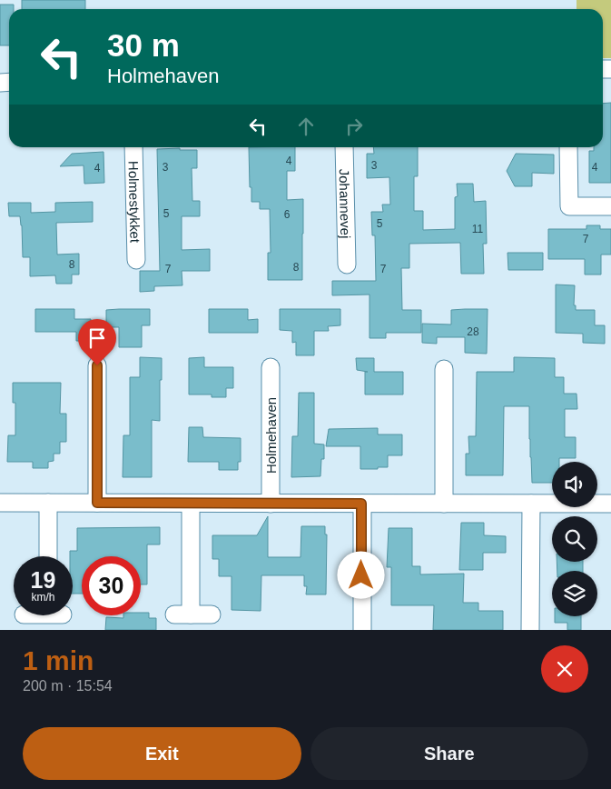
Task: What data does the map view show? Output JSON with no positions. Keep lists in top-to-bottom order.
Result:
{
  "streets": {
    "street": ["Holmestykket", "Johannevej", "Holmehaven"]
  },
  "house_numbers": [
    "4",
    "3",
    "3",
    "4",
    "4",
    "5",
    "6",
    "5",
    "11",
    "7",
    "8",
    "8",
    "7",
    "7",
    "28"
  ],
  "page": {
    "turn": ["30 m", "Holmehaven"],
    "speed": "19 km/h",
    "limit": "30",
    "heading": ["1 min", "200 m · 15:54"],
    "buttons": ["Exit", "Share"]
  }
}
